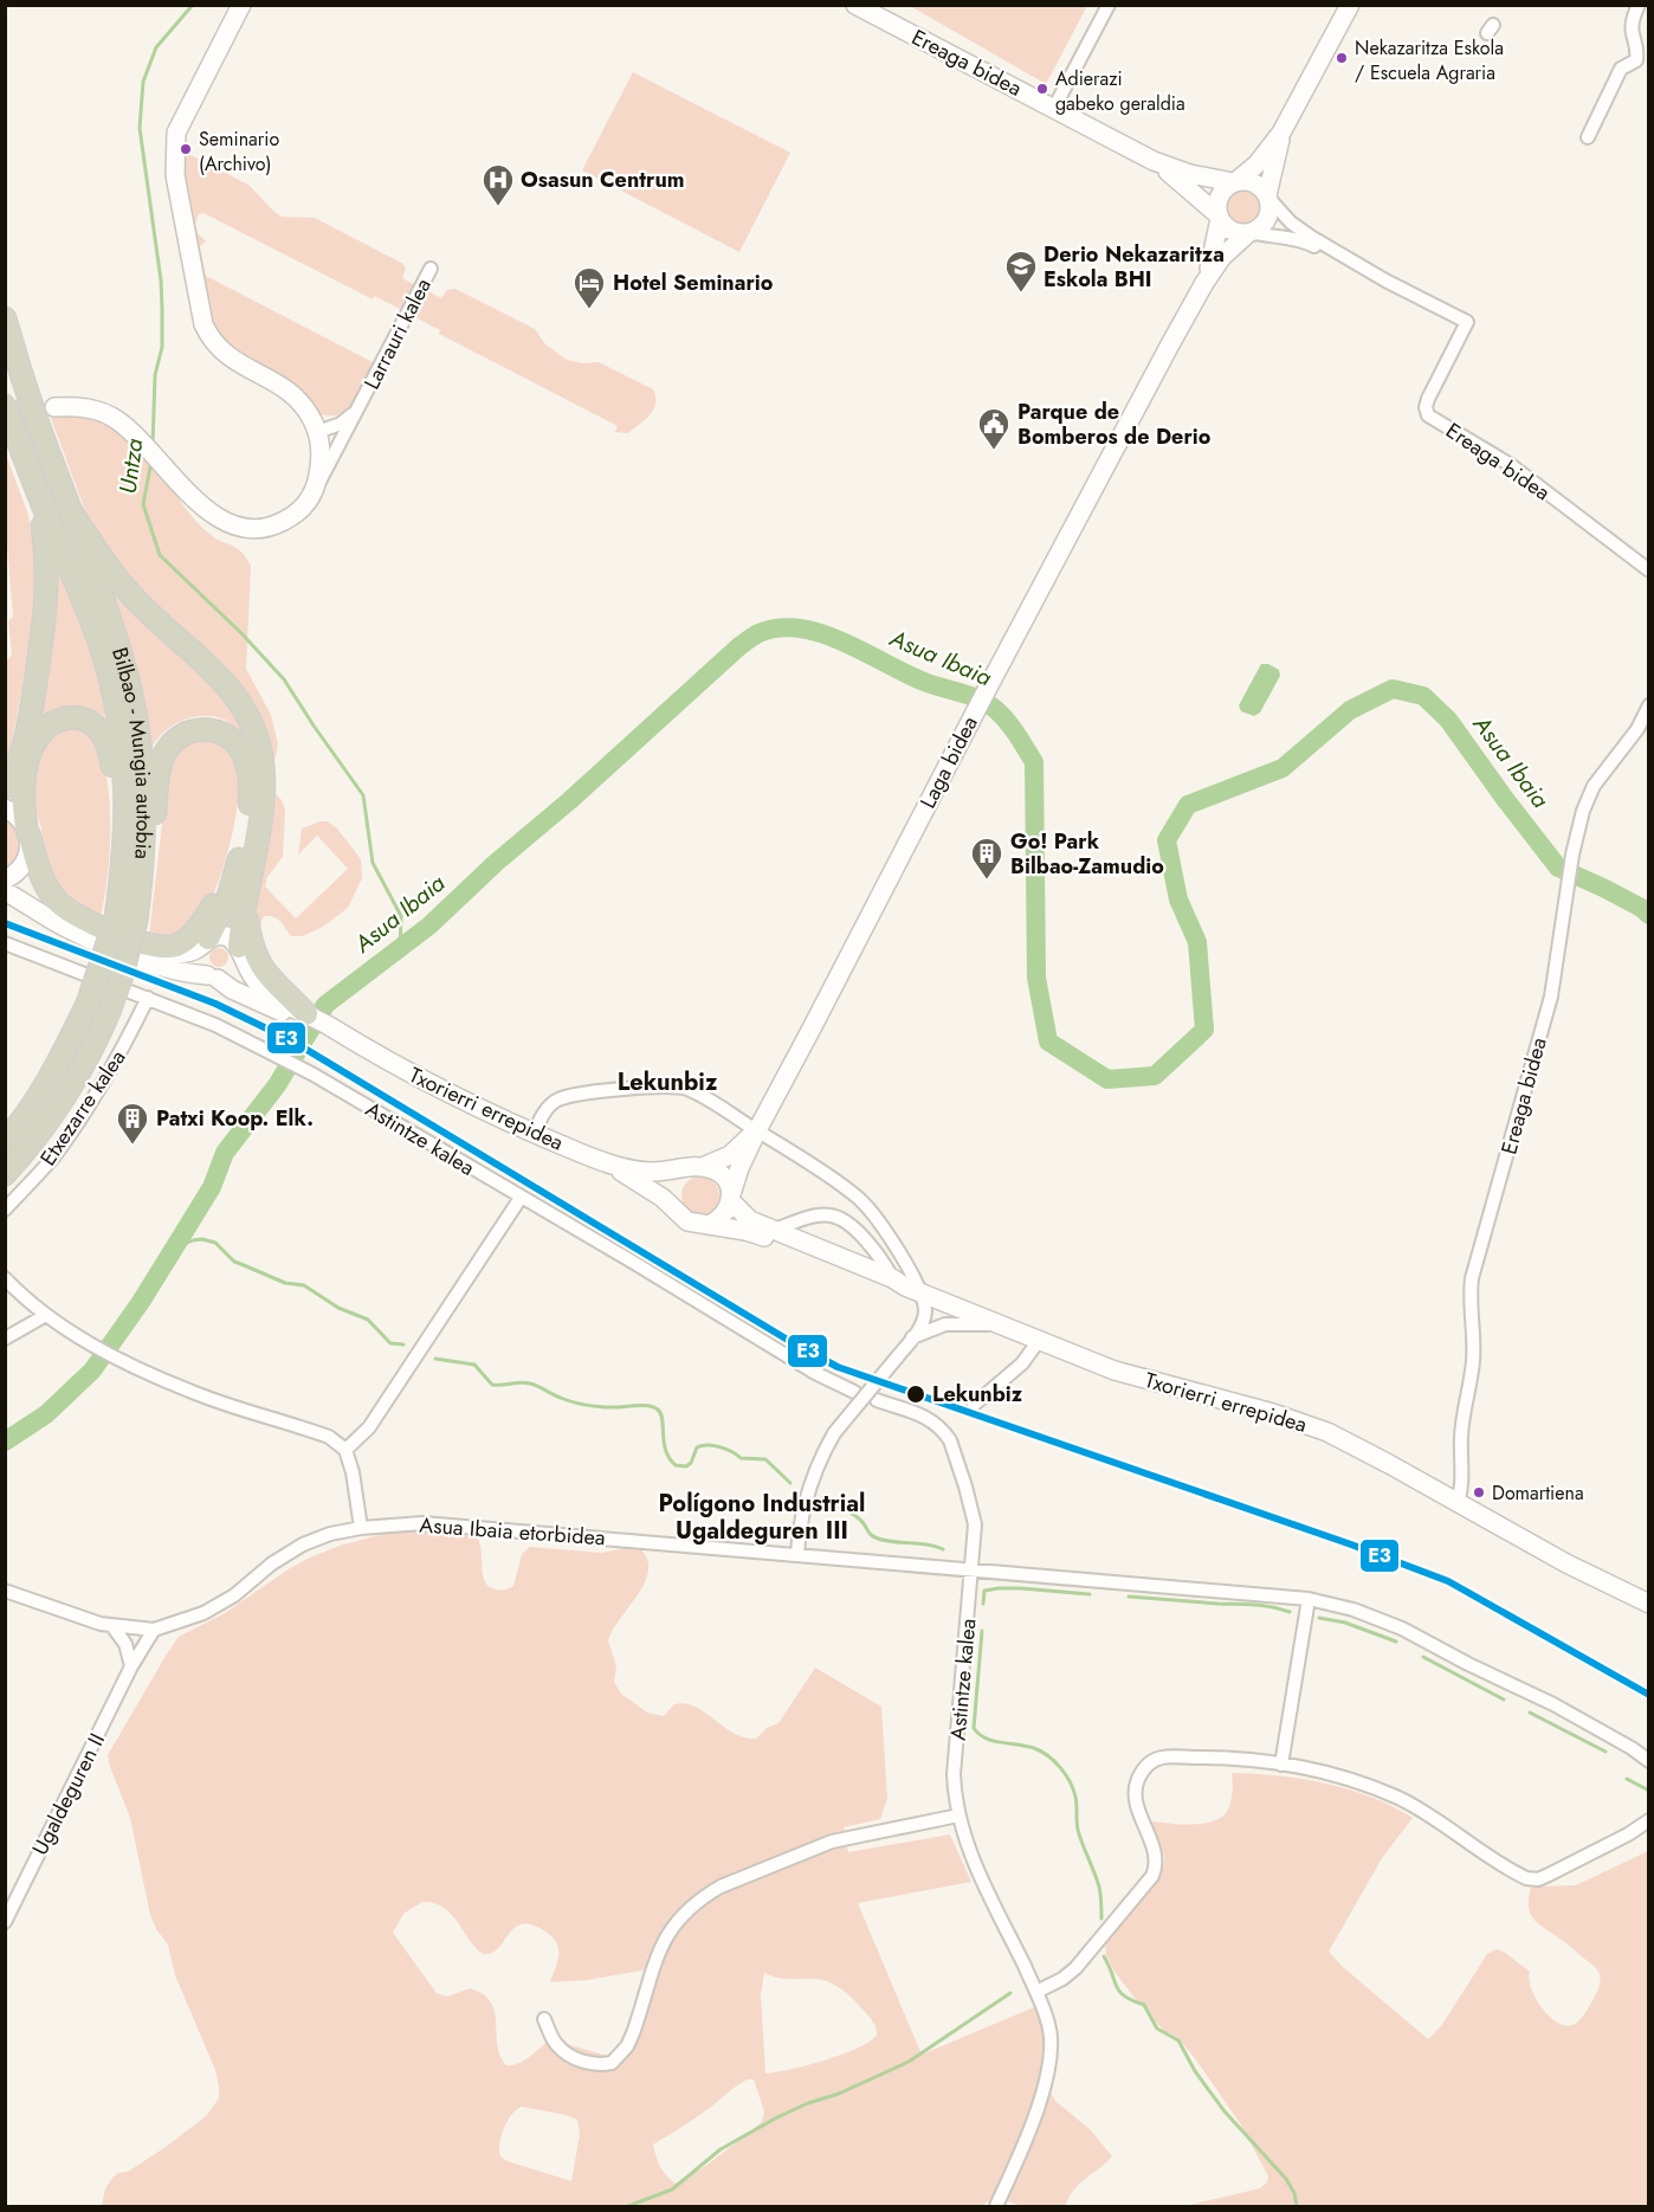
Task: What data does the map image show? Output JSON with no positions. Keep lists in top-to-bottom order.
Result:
{
  "streets": {
    "highway": ["Bilbao - Mungia autobia"],
    "street": [
      "Ereaga bidea",
      "Larrauri kalea",
      "Laga bidea",
      "Etxezarre kalea",
      "Txorierri errepidea",
      "Astintze kalea",
      "Asua Ibaia etorbidea",
      "Ugaldeguren II"
    ]
  },
  "crossings": [
    ["Ereaga bidea", "Laga bidea"],
    ["Ereaga bidea", "Txorierri errepidea"],
    ["Laga bidea", "Txorierri errepidea"],
    ["Etxezarre kalea", "Astintze kalea"],
    ["Astintze kalea", "Asua Ibaia etorbidea"],
    ["Asua Ibaia etorbidea", "Ugaldeguren II"]
  ],
  "districts": ["Lekunbiz", "Polígono Industrial Ugaldeguren III"],
  "water": ["Untza", "Asua Ibaia"],
  "places": {
    "other": [
      "Nekazaritza Eskola / Escuela Agraria",
      "Adierazi gabeko geraldia",
      "Seminario (Archivo)",
      "Lekunbiz",
      "Domartiena"
    ],
    "hospital": ["Osasun Centrum"],
    "school or university": ["Derio Nekazaritza Eskola BHI"],
    "hotel": ["Hotel Seminario"],
    "public building": ["Parque de Bomberos de Derio"],
    "building": ["Go! Park Bilbao-Zamudio", "Patxi Koop. Elk."]
  },
  "lines": ["transit line E3"]
}
